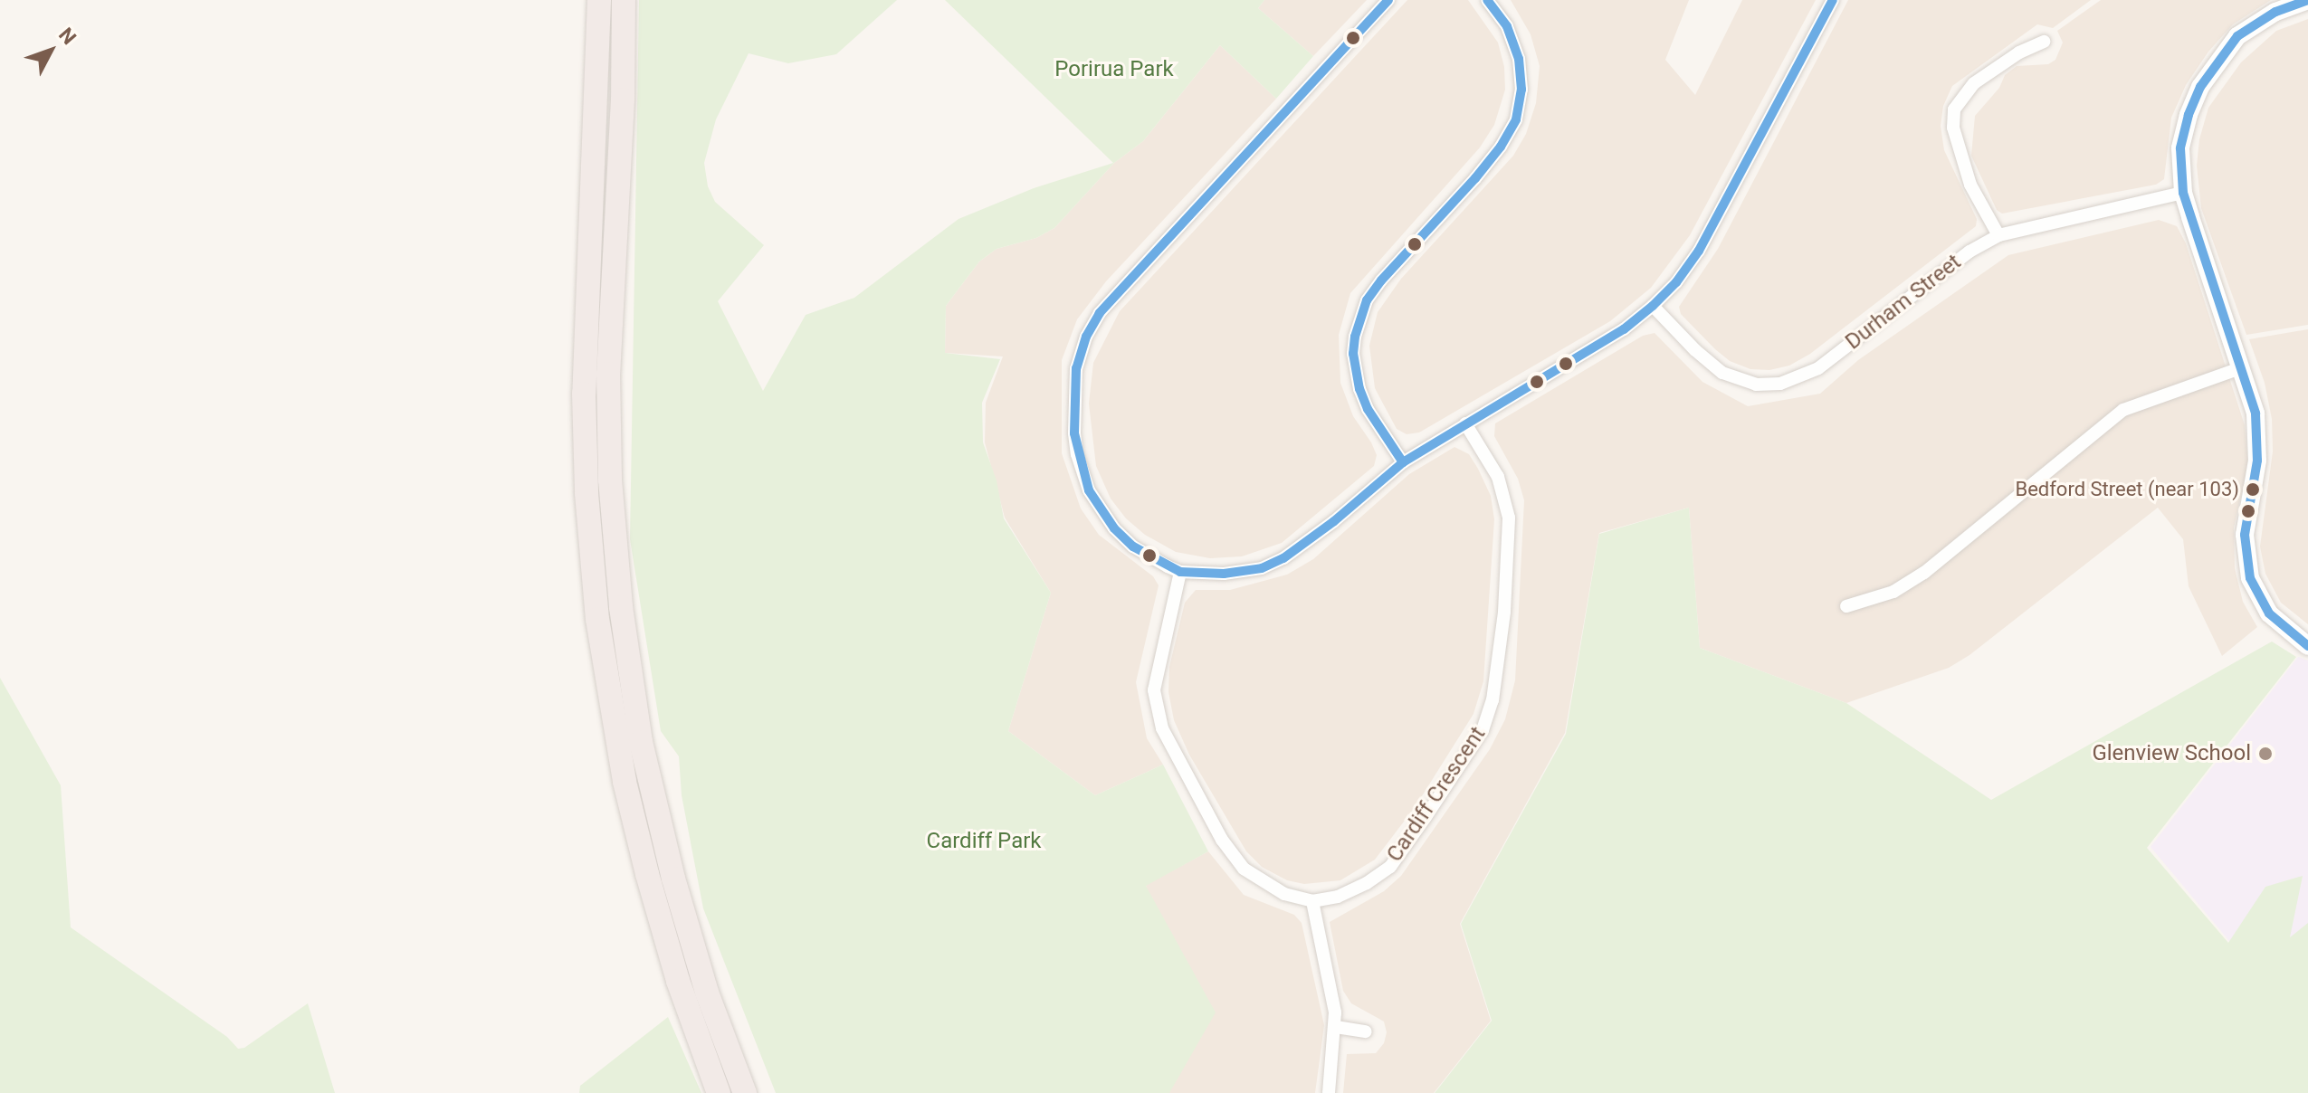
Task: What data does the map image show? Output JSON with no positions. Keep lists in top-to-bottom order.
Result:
{
  "streets": {
    "street": ["Durham Street", "Cardiff Crescent"]
  },
  "parks": ["Porirua Park", "Cardiff Park"],
  "places": ["Bedford Street (near 103)", "Glenview School"],
  "north": "top right"
}
